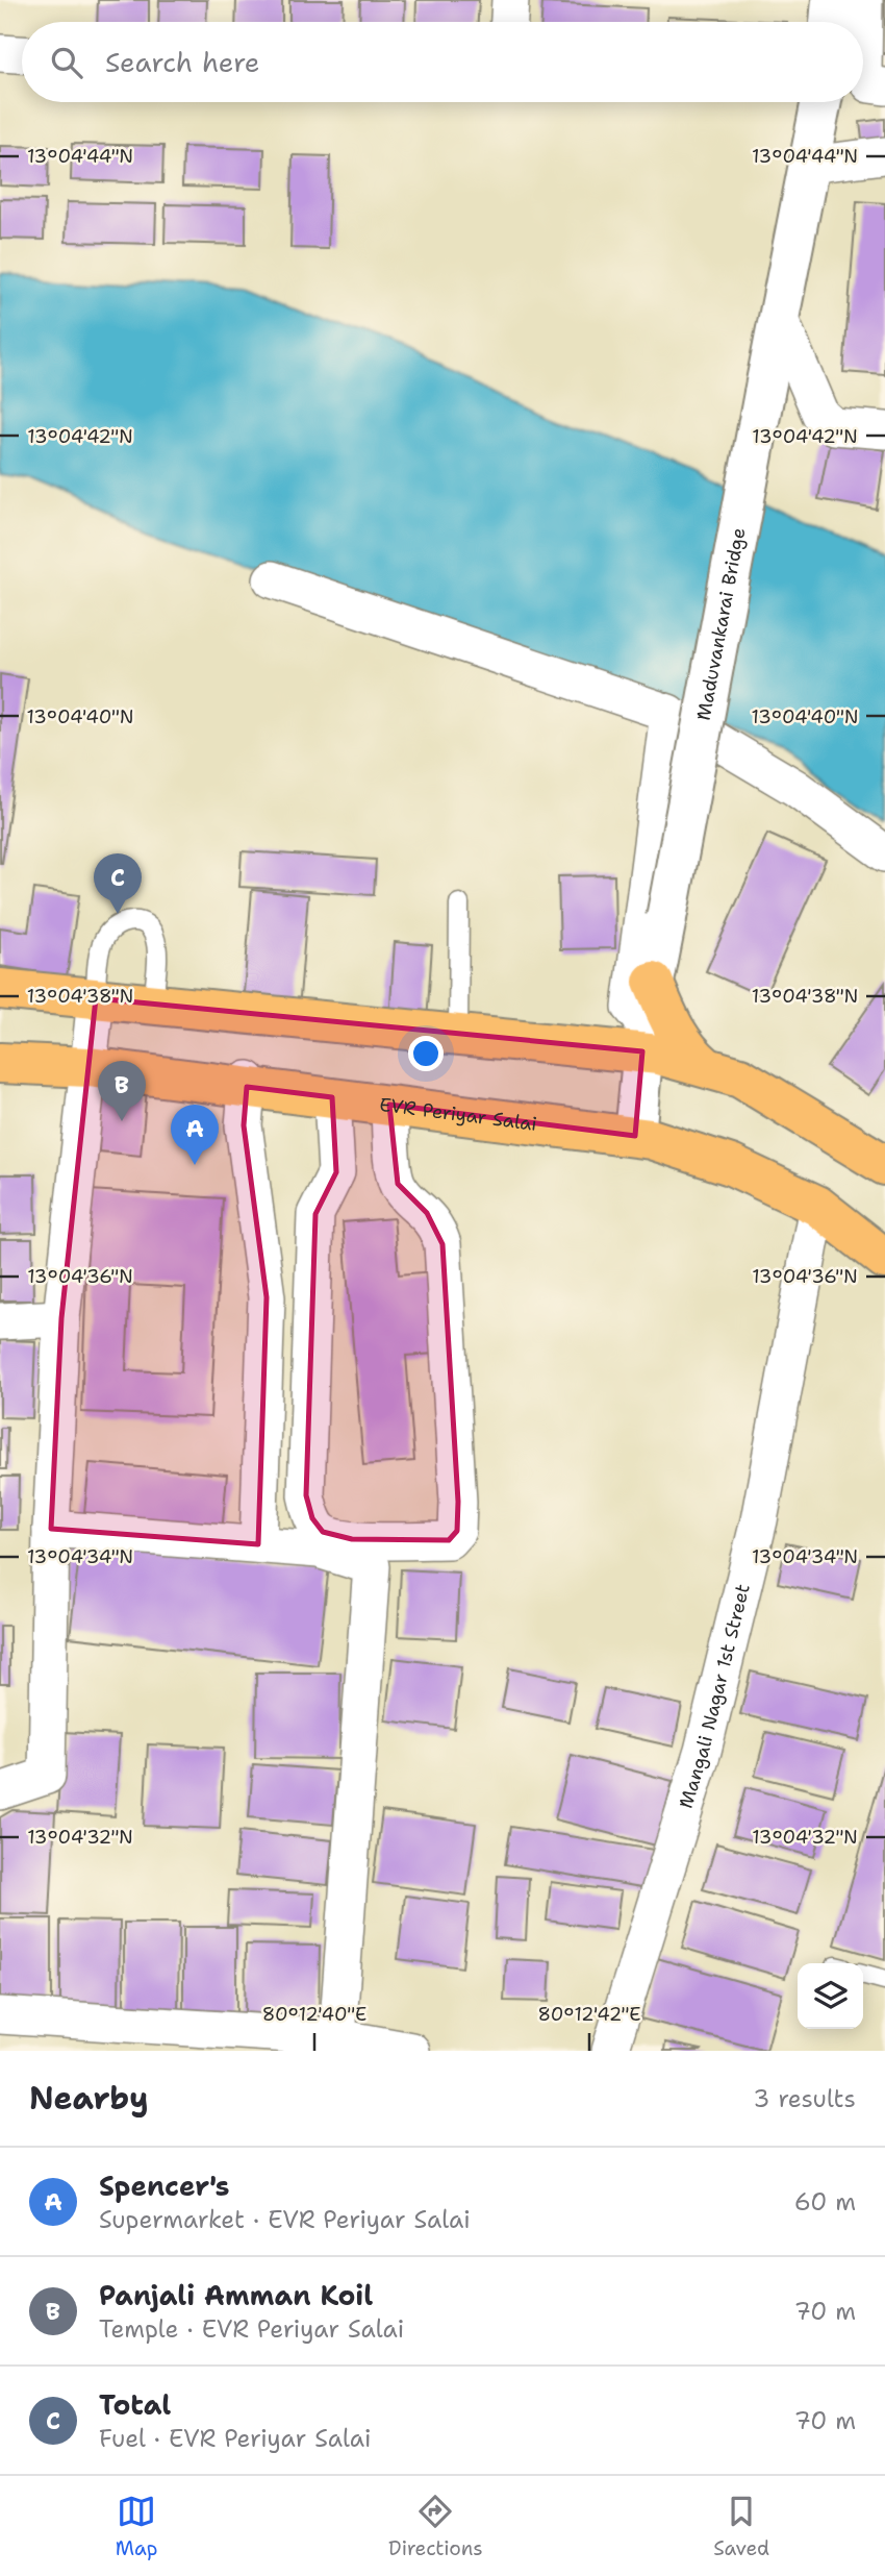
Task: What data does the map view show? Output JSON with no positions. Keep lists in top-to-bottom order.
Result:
{
  "streets": {
    "main road": ["EVR Periyar Salai"],
    "street": ["Maduvankarai Bridge", "Mangali Nagar 1st Street"]
  },
  "crossings": [
    ["Maduvankarai Bridge", "EVR Periyar Salai"],
    ["EVR Periyar Salai", "Mangali Nagar 1st Street"]
  ],
  "page": {
    "search": "Search here",
    "pins": ["C", "B", "A"],
    "heading": ["Nearby", "3 results"],
    "list": [
      {
        "mark": "A",
        "name": "Spencer's",
        "note": "Supermarket · EVR Periyar Salai",
        "value": "60 m"
      },
      {
        "mark": "B",
        "name": "Panjali Amman Koil",
        "note": "Temple · EVR Periyar Salai",
        "value": "70 m"
      },
      {
        "mark": "C",
        "name": "Total",
        "note": "Fuel · EVR Periyar Salai",
        "value": "70 m"
      }
    ],
    "nav": ["Map", "Directions", "Saved"]
  },
  "coordinates": [
    "13°04'44\"N",
    "13°04'42\"N",
    "13°04'40\"N",
    "13°04'38\"N",
    "13°04'36\"N",
    "13°04'34\"N",
    "13°04'32\"N",
    "80°12'40\"E",
    "80°12'42\"E"
  ]
}
